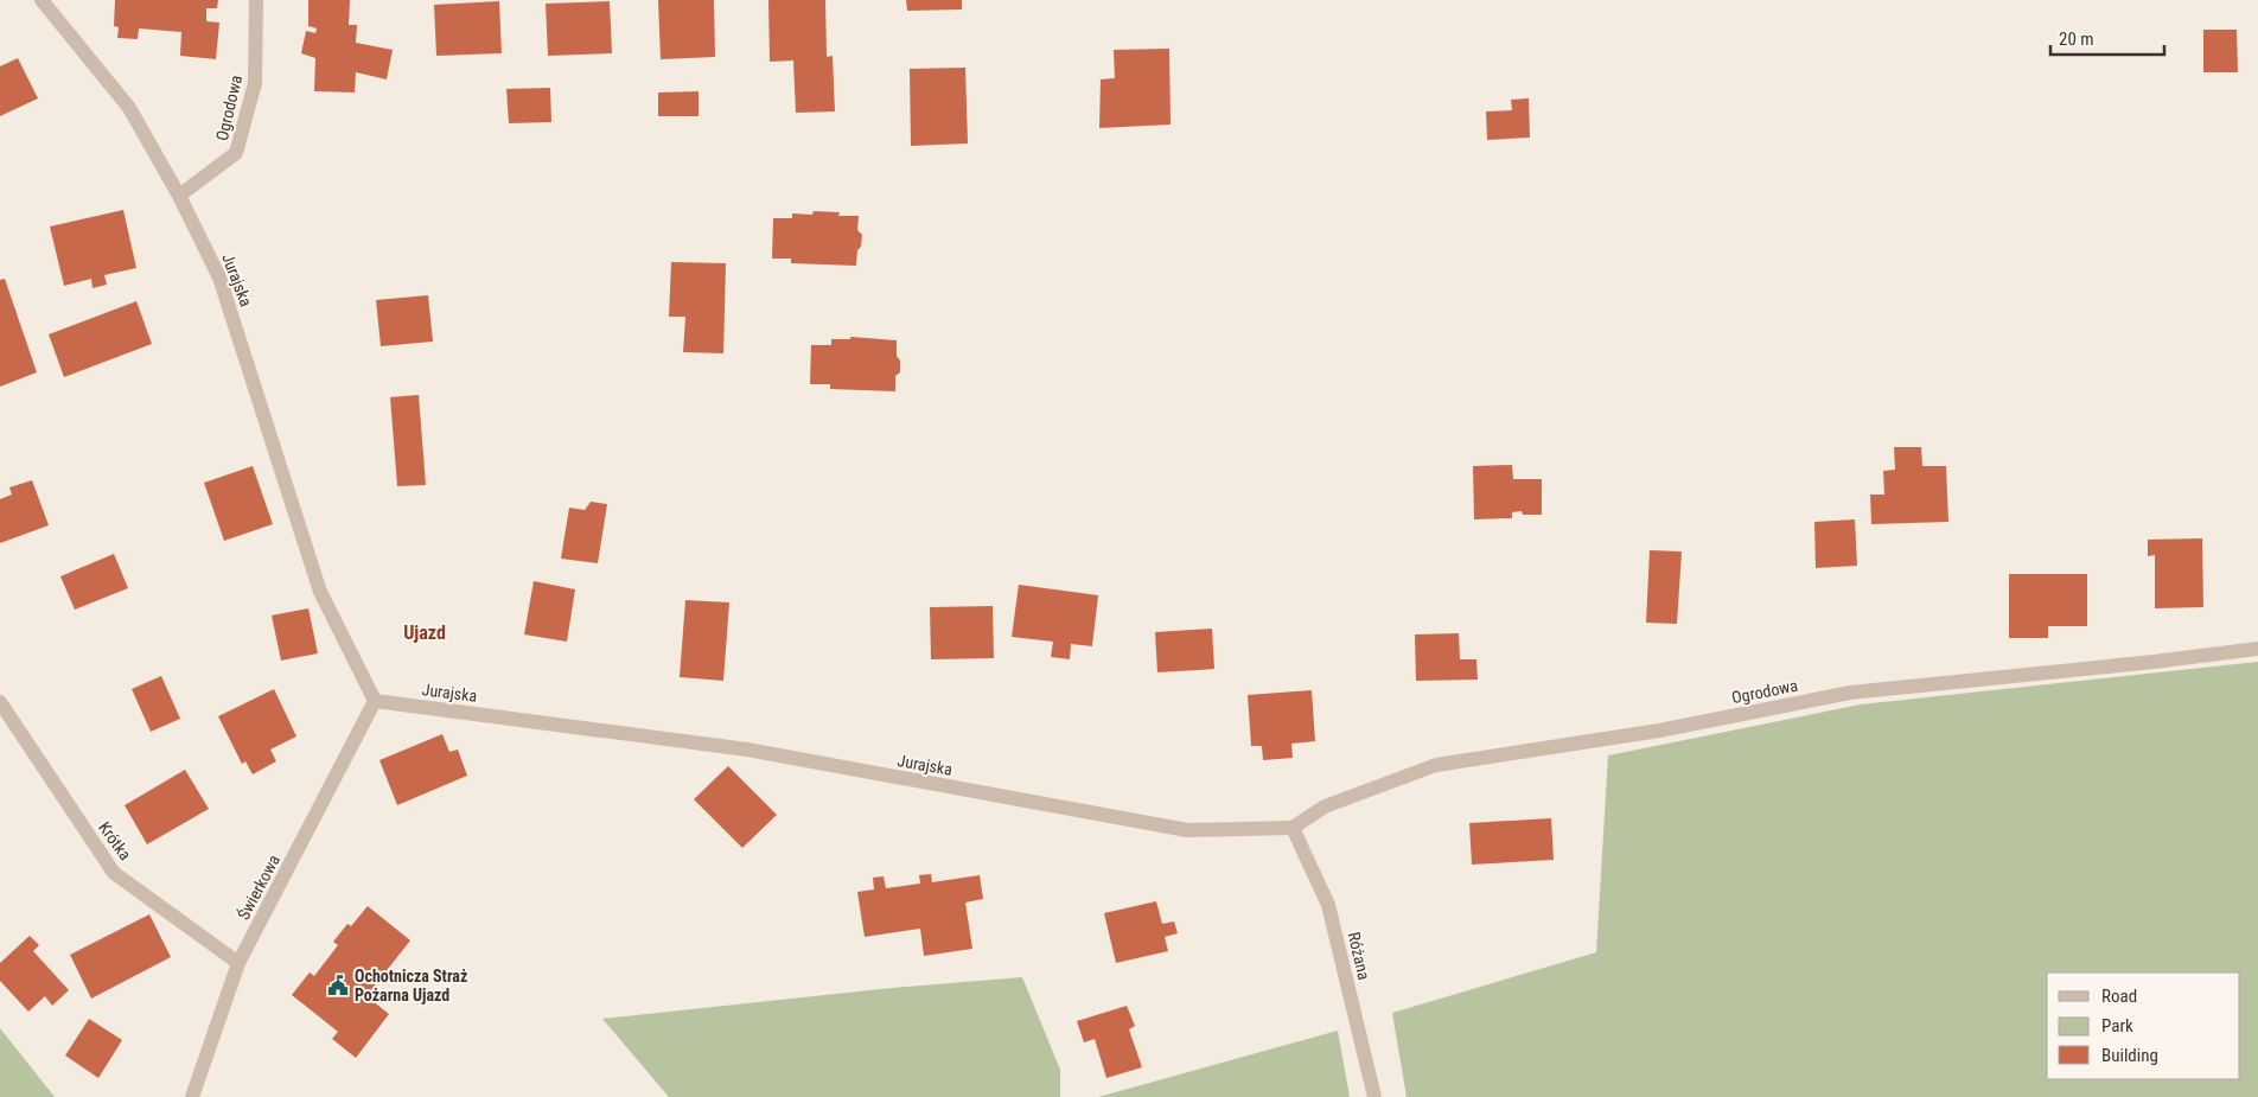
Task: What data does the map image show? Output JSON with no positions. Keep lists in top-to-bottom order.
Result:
{
  "streets": {
    "street": [
      "Ogrodowa",
      "Jurajska",
      "Krótka",
      "Świerkowa",
      "Różana"
    ]
  },
  "crossings": [
    ["Ogrodowa", "Jurajska"],
    ["Ogrodowa", "Różana"],
    ["Jurajska", "Świerkowa"],
    ["Jurajska", "Różana"],
    ["Krótka", "Świerkowa"]
  ],
  "districts": ["Ujazd"],
  "places": {
    "public building": ["Ochotnicza Straż Pożarna Ujazd"]
  },
  "legend": ["Road", "Park", "Building"],
  "scale_bar": "20 m"
}
